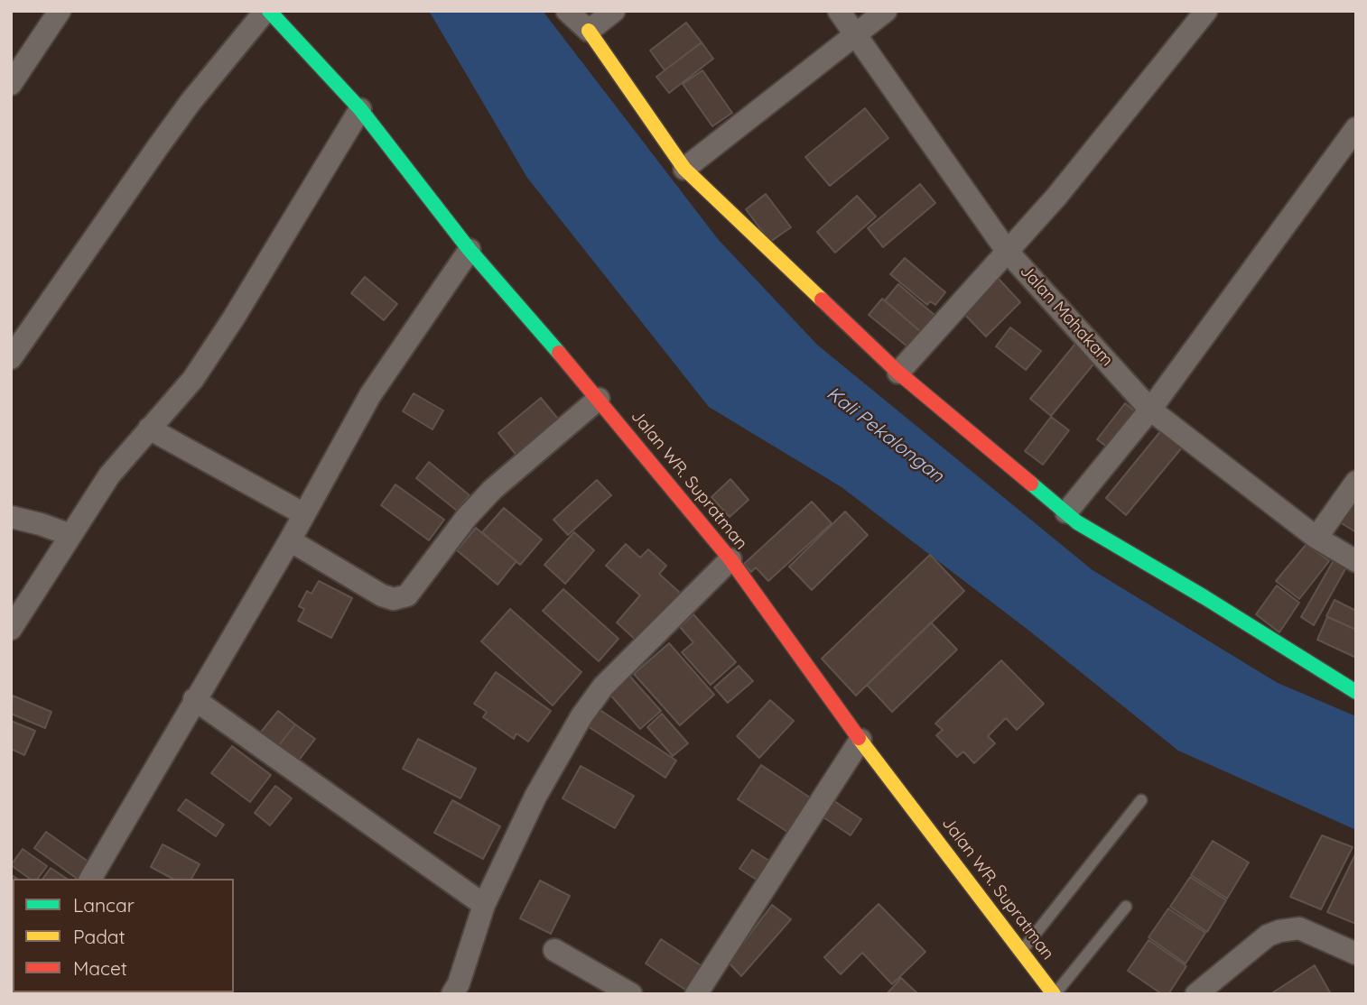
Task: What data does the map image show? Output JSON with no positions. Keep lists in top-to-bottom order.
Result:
{
  "streets": {
    "street": ["Jalan Mahakam", "Jalan WR. Supratman"]
  },
  "water": ["Kali Pekalongan"],
  "legend": ["Lancar", "Padat", "Macet"]
}
